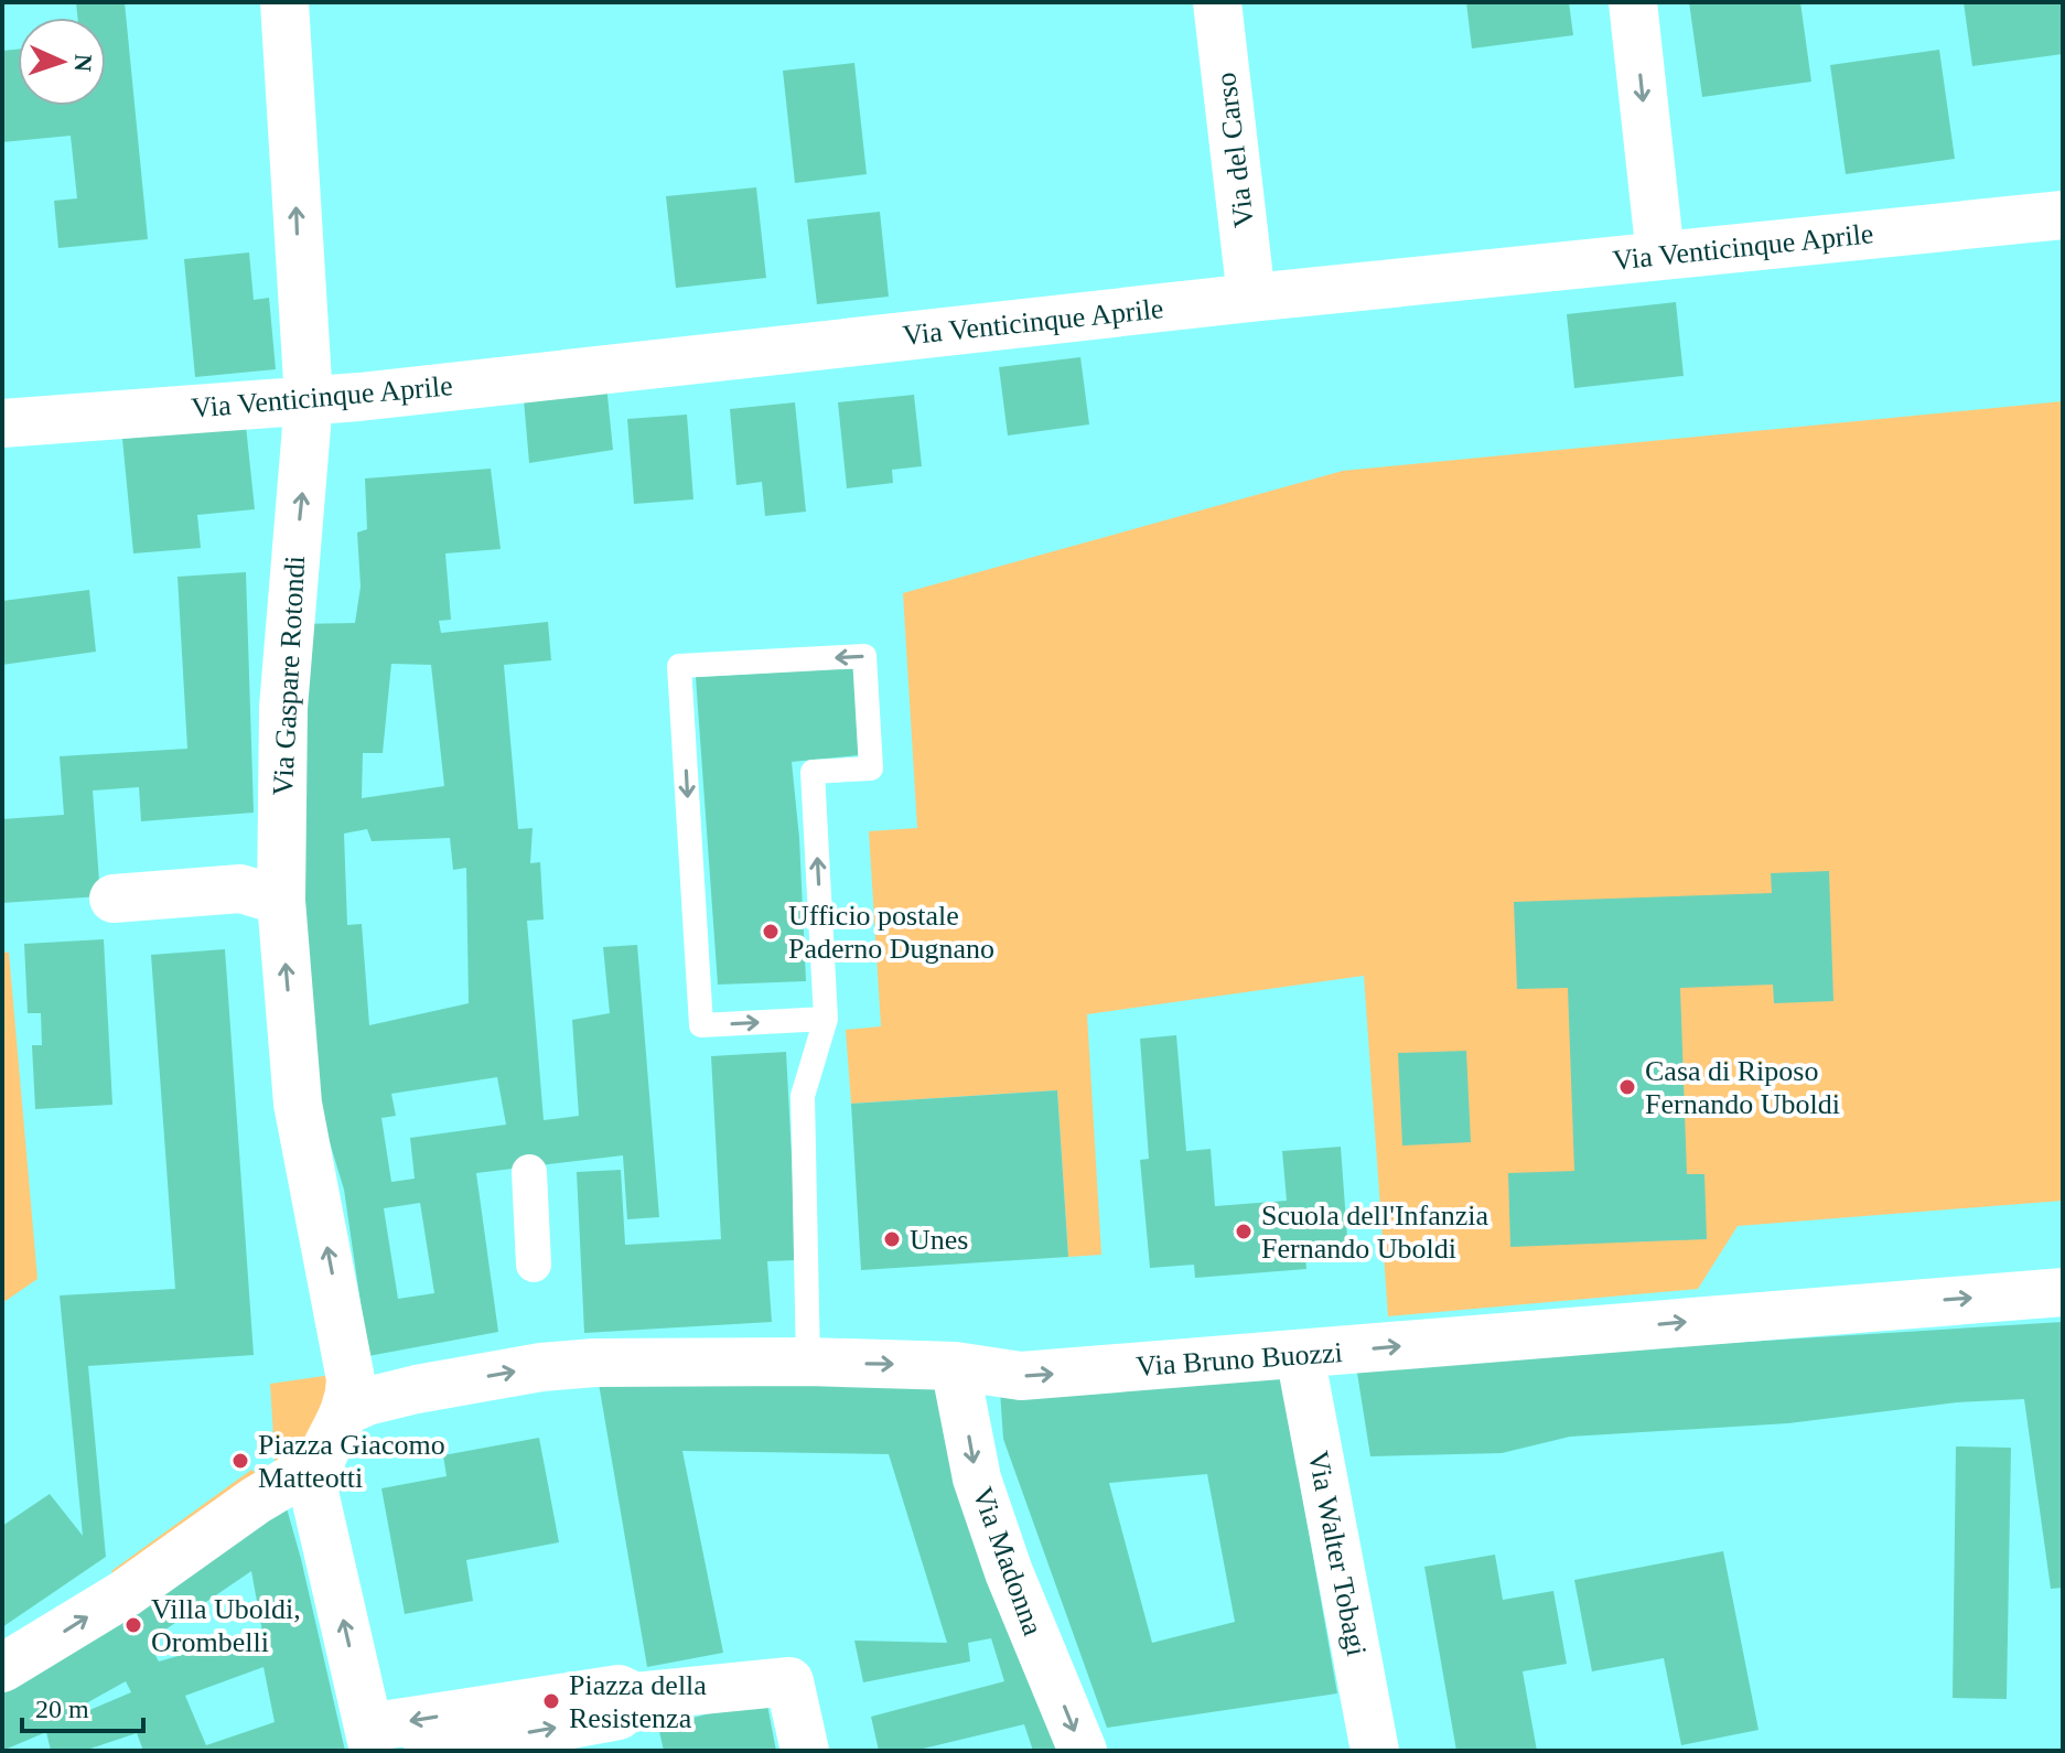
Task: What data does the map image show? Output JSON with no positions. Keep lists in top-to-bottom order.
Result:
{
  "streets": {
    "street": [
      "Via del Carso",
      "Via Venticinque Aprile",
      "Via Gaspare Rotondi",
      "Via Bruno Buozzi",
      "Via Walter Tobagi",
      "Via Madonna"
    ]
  },
  "crossings": [
    ["Via del Carso", "Via Venticinque Aprile"],
    ["Via Venticinque Aprile", "Via Gaspare Rotondi"],
    ["Via Gaspare Rotondi", "Via Bruno Buozzi"],
    ["Via Bruno Buozzi", "Via Walter Tobagi"],
    ["Via Bruno Buozzi", "Via Madonna"]
  ],
  "one_way": ["Via Gaspare Rotondi", "Via Bruno Buozzi", "Via Madonna"],
  "places": [
    "Ufficio postale Paderno Dugnano",
    "Casa di Riposo Fernando Uboldi",
    "Scuola dell'Infanzia Fernando Uboldi",
    "Unes",
    "Piazza Giacomo Matteotti",
    "Villa Uboldi, Orombelli",
    "Piazza della Resistenza"
  ],
  "scale_bar": "20 m",
  "north": "right"
}
